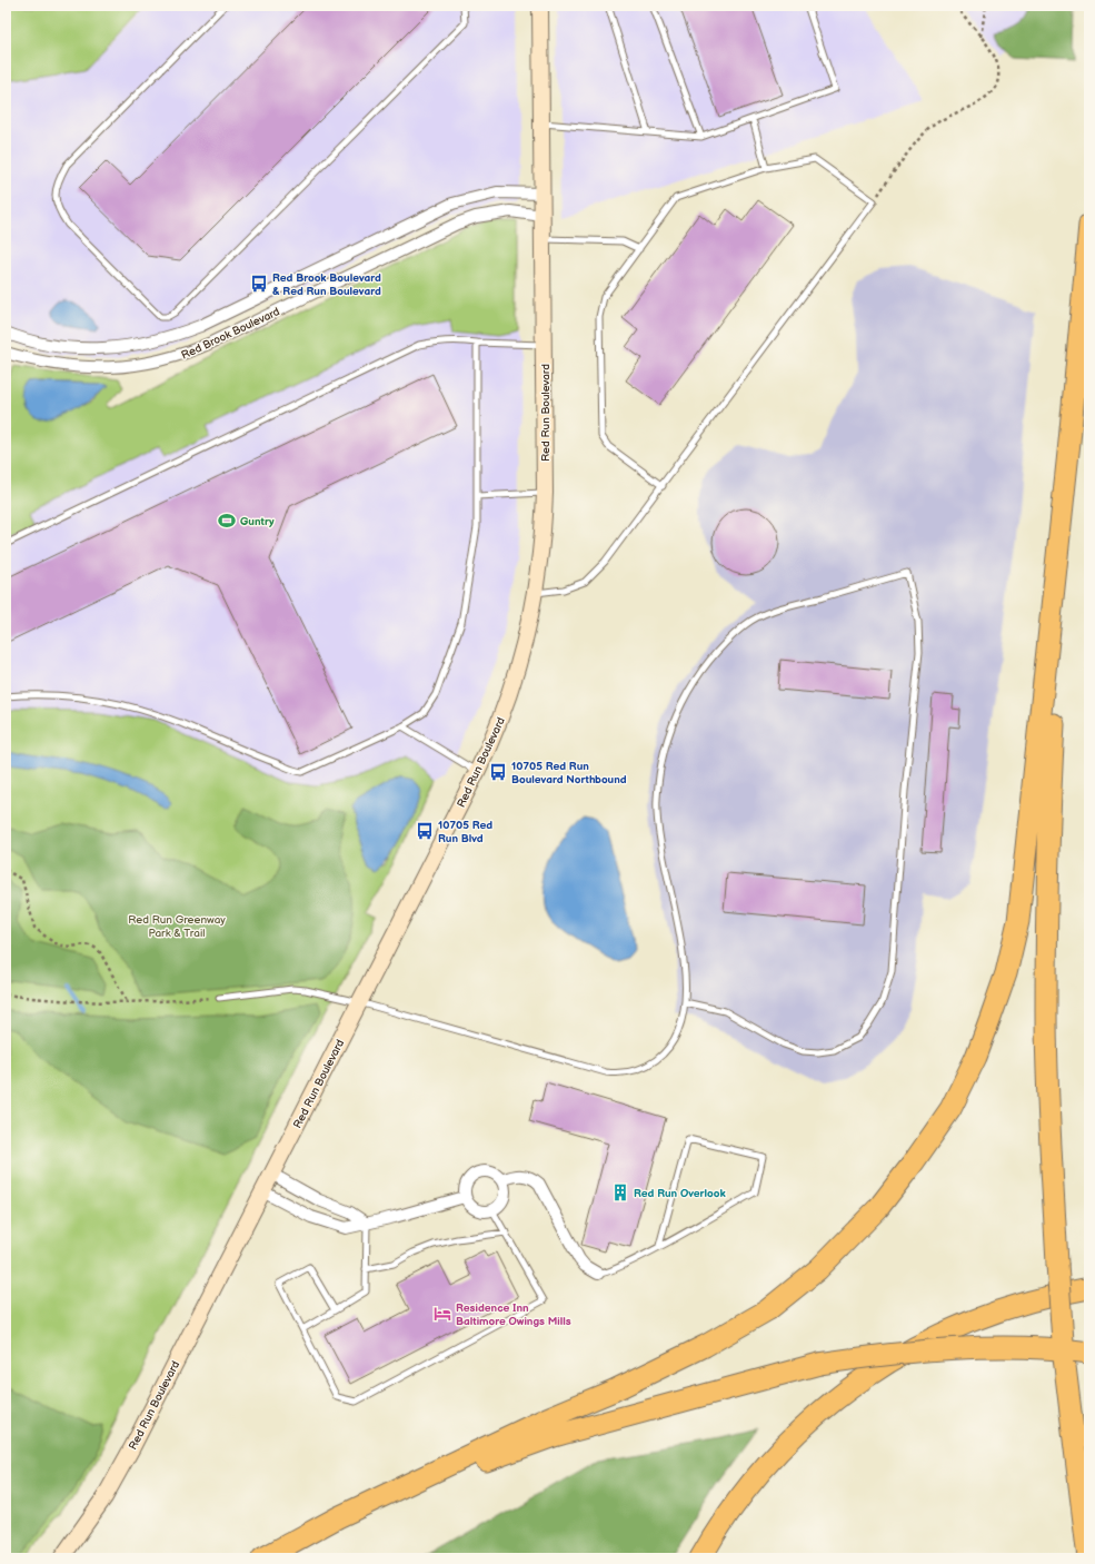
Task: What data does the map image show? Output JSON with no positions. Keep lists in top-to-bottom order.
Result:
{
  "streets": {
    "main road": ["Red Run Boulevard"],
    "street": ["Red Brook Boulevard"]
  },
  "crossings": [
    ["Red Brook Boulevard", "Red Run Boulevard"]
  ],
  "parks": ["Red Run Greenway Park & Trail"],
  "places": {
    "bus stop": ["Red Brook Boulevard & Red Run Boulevard", "10705 Red Run Boulevard Northbound", "10705 Red Run Blvd"],
    "sports": ["Guntry"],
    "building": ["Red Run Overlook"],
    "hotel": ["Residence Inn Baltimore Owings Mills"]
  }
}
